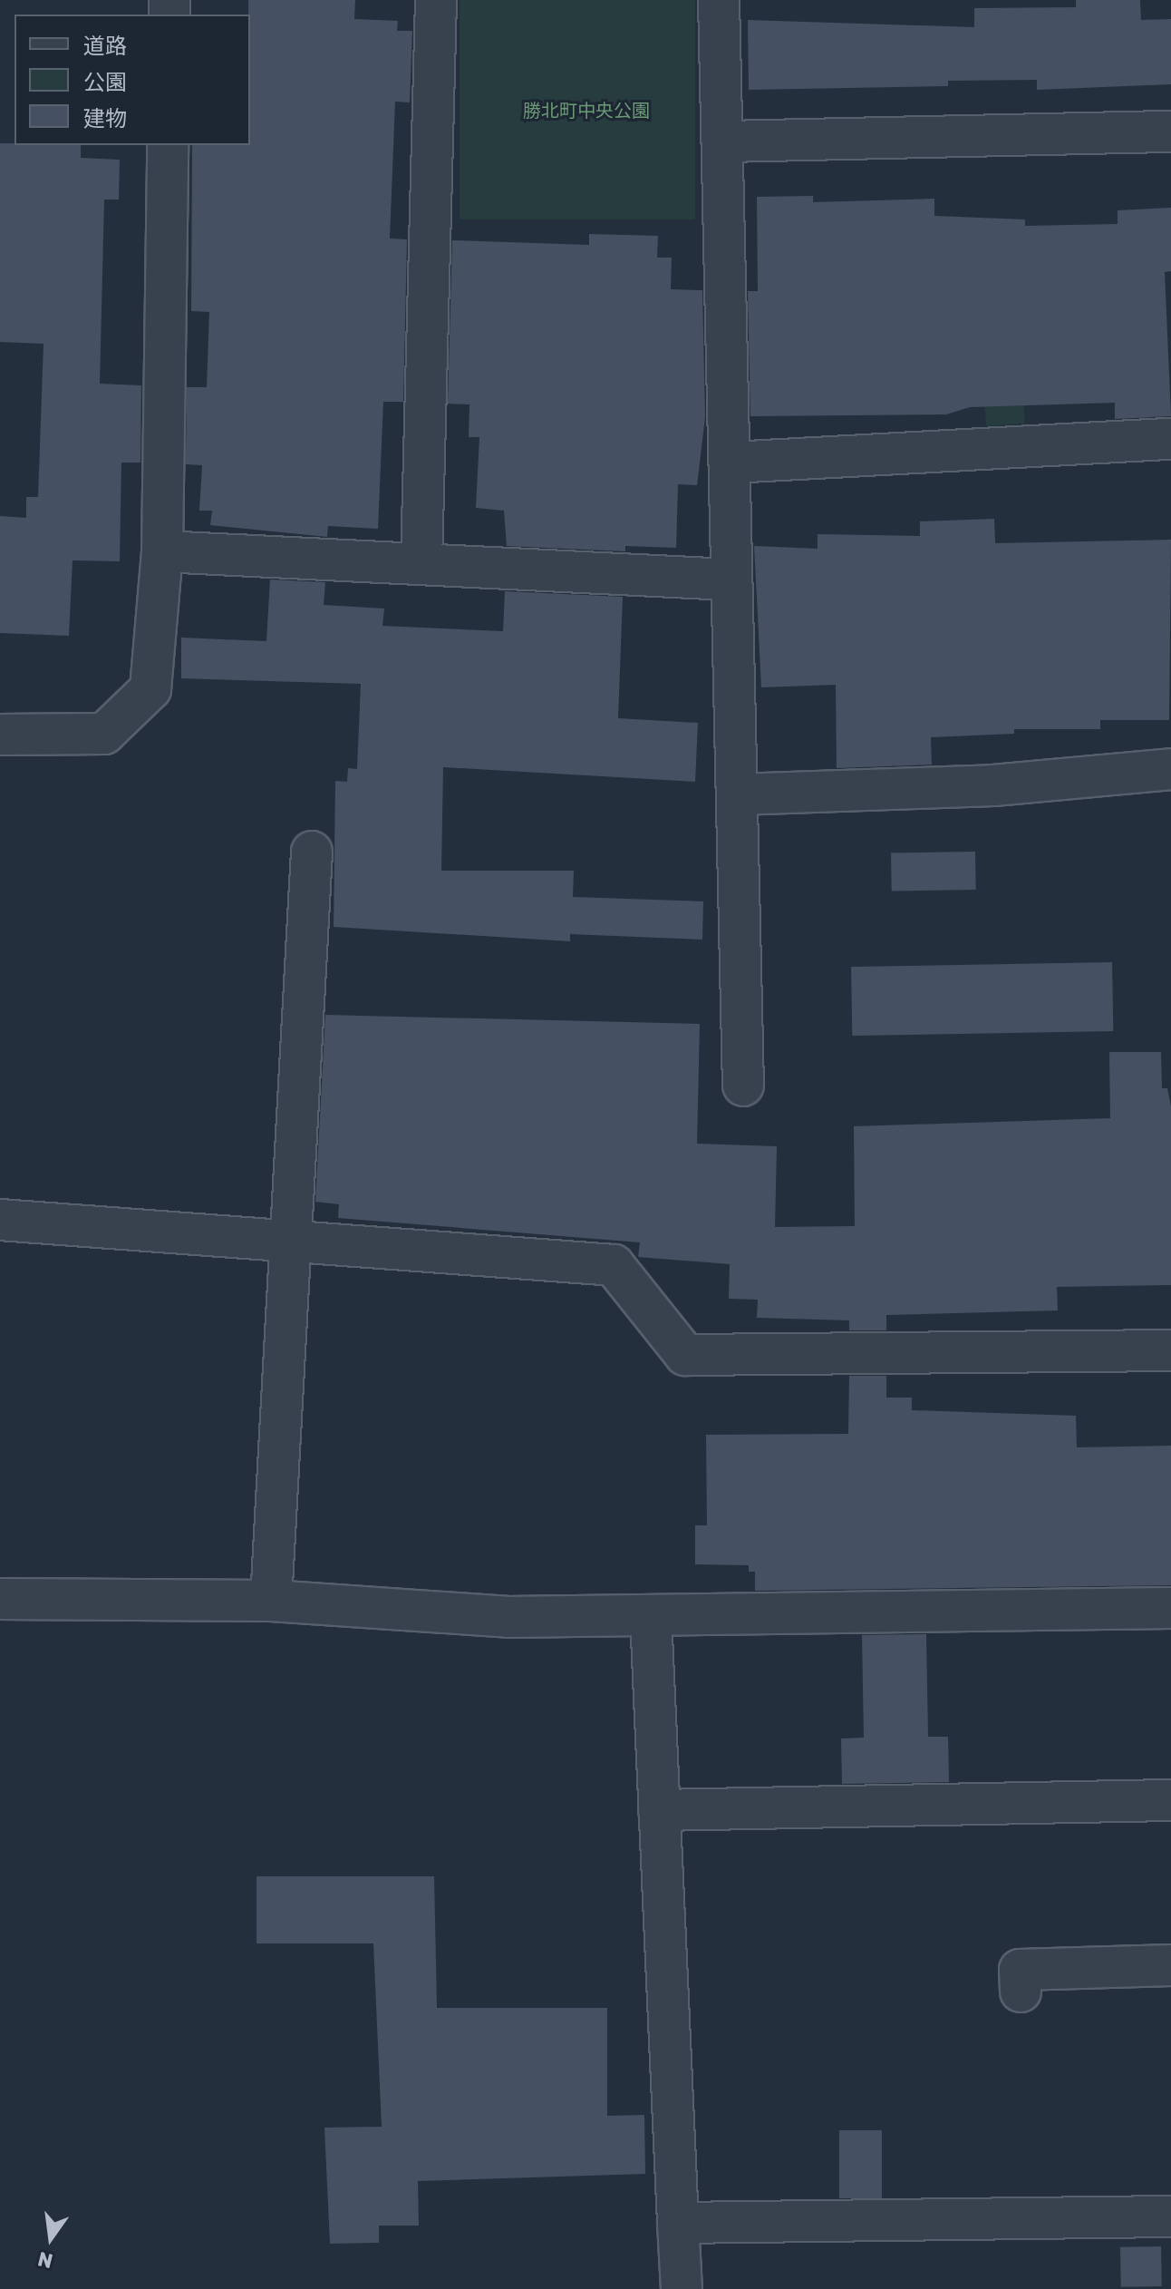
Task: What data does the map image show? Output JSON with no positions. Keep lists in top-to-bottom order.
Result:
{
  "parks": ["勝北町中央公園"],
  "legend": ["道路", "公園", "建物"],
  "north": "bottom"
}
